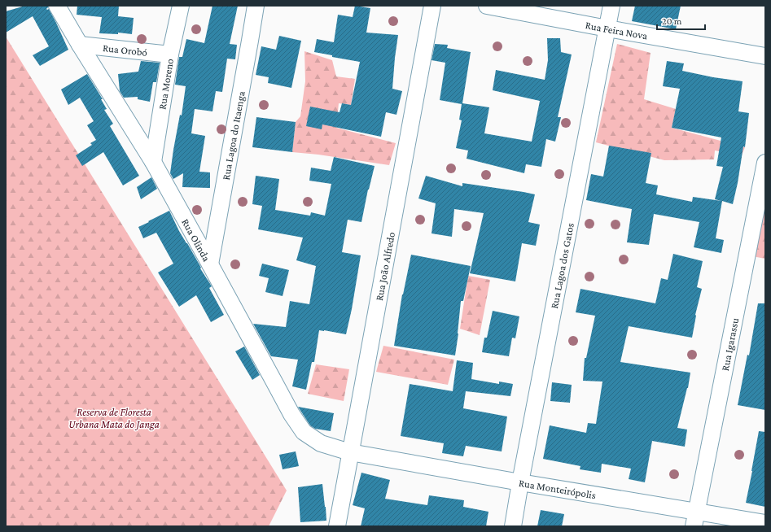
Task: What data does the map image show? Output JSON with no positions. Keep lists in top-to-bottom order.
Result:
{
  "streets": {
    "street": [
      "Rua Feira Nova",
      "Rua Orobó",
      "Rua Moreno",
      "Rua Lagoa do Itaenga",
      "Rua Olinda",
      "Rua João Alfredo",
      "Rua Lagoa dos Gatos",
      "Rua Igarassu",
      "Rua Monteirópolis"
    ]
  },
  "crossings": [
    ["Rua Feira Nova", "Rua Lagoa dos Gatos"],
    ["Rua Orobó", "Rua Moreno"],
    ["Rua Orobó", "Rua Olinda"],
    ["Rua Moreno", "Rua Olinda"],
    ["Rua Lagoa do Itaenga", "Rua Olinda"],
    ["Rua Olinda", "Rua João Alfredo"],
    ["Rua Olinda", "Rua Monteirópolis"],
    ["Rua João Alfredo", "Rua Monteirópolis"],
    ["Rua Lagoa dos Gatos", "Rua Monteirópolis"],
    ["Rua Igarassu", "Rua Monteirópolis"]
  ],
  "parks": ["Reserva de Floresta Urbana Mata do Janga"],
  "scale_bar": "20 m"
}
